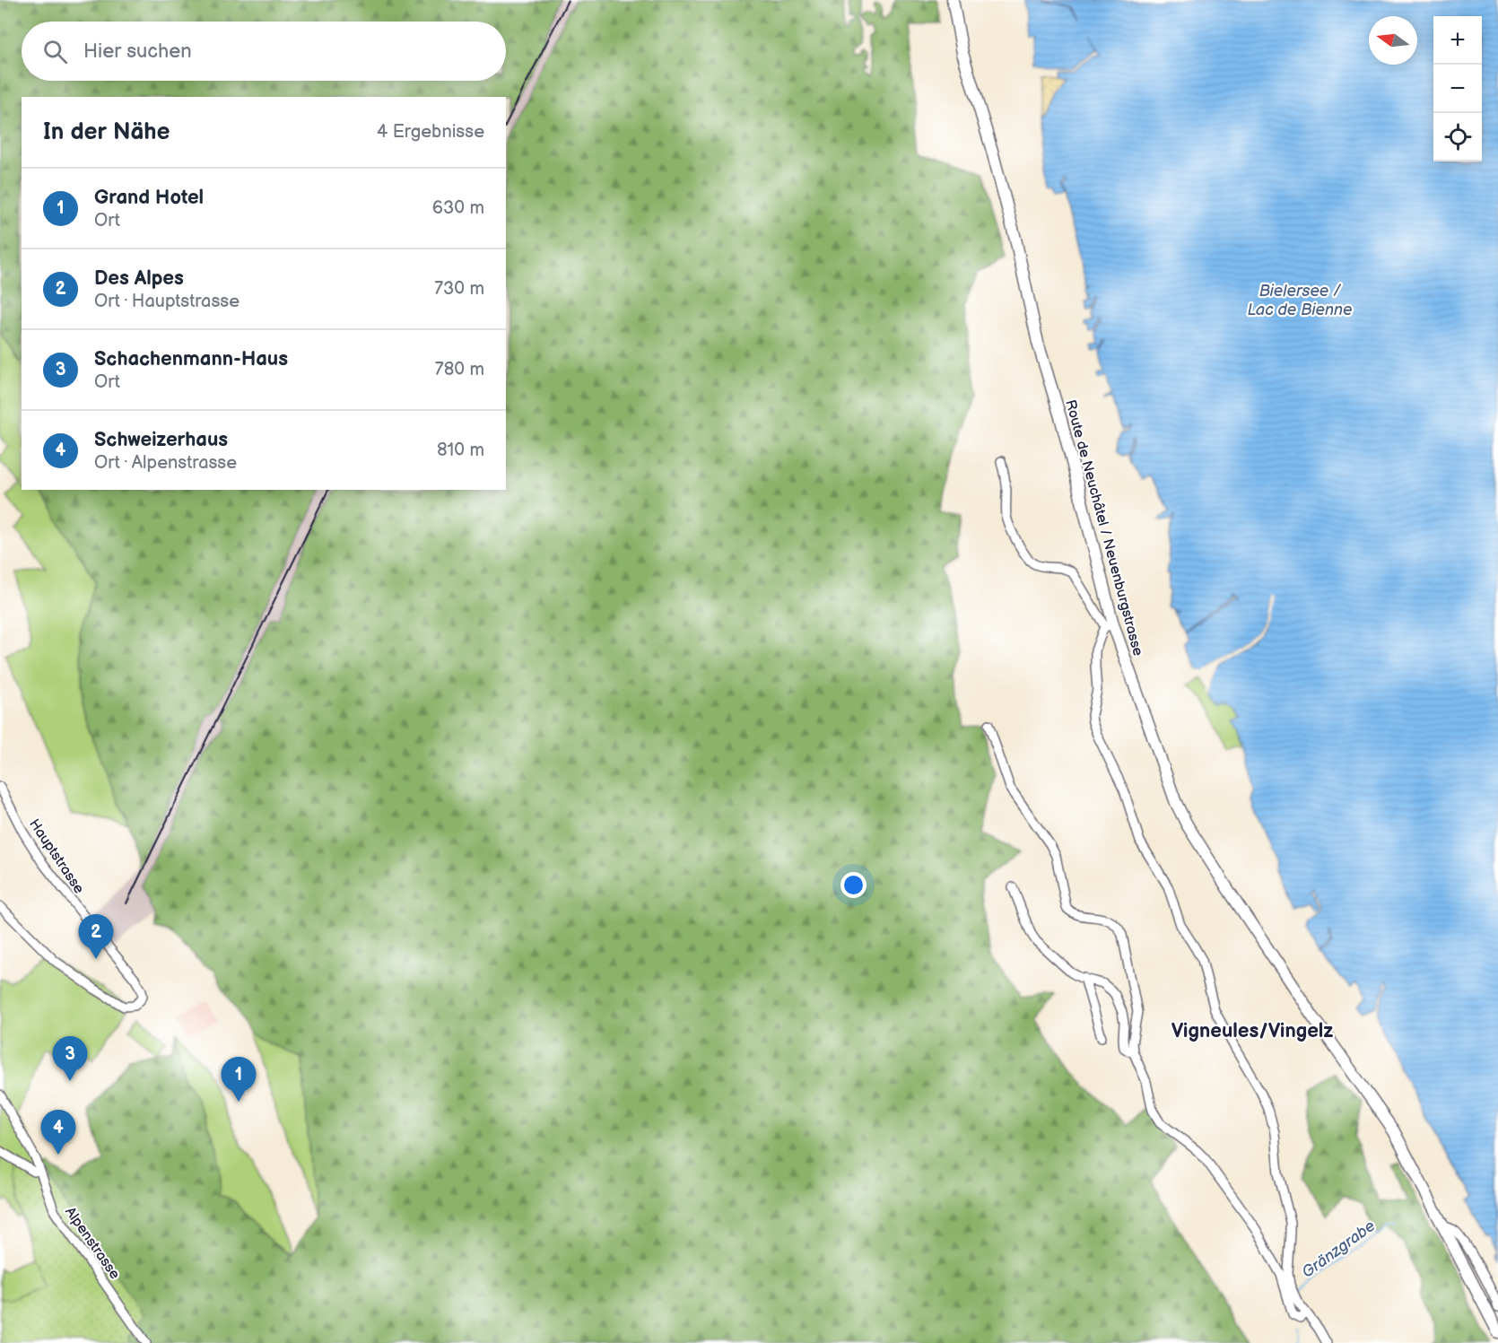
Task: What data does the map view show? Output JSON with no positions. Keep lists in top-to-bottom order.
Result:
{
  "streets": {
    "main road": ["Route de Neuchâtel / Neuenburgstrasse"],
    "street": ["Hauptstrasse", "Alpenstrasse"]
  },
  "districts": ["Vigneules/Vingelz"],
  "water": ["Bielersee / Lac de Bienne", "Gränzgrabe"],
  "north": "left",
  "page": {
    "map_buttons": ["+", "−"],
    "search": "Hier suchen",
    "heading": ["In der Nähe", "4 Ergebnisse"],
    "list": [
      {
        "mark": "1",
        "name": "Grand Hotel",
        "note": "Ort",
        "value": "630 m"
      },
      {
        "mark": "2",
        "name": "Des Alpes",
        "note": "Ort · Hauptstrasse",
        "value": "730 m"
      },
      {
        "mark": "3",
        "name": "Schachenmann-Haus",
        "note": "Ort",
        "value": "780 m"
      },
      {
        "mark": "4",
        "name": "Schweizerhaus",
        "note": "Ort · Alpenstrasse",
        "value": "810 m"
      }
    ],
    "pins": [
      "2",
      "3",
      "1",
      "4"
    ]
  }
}
